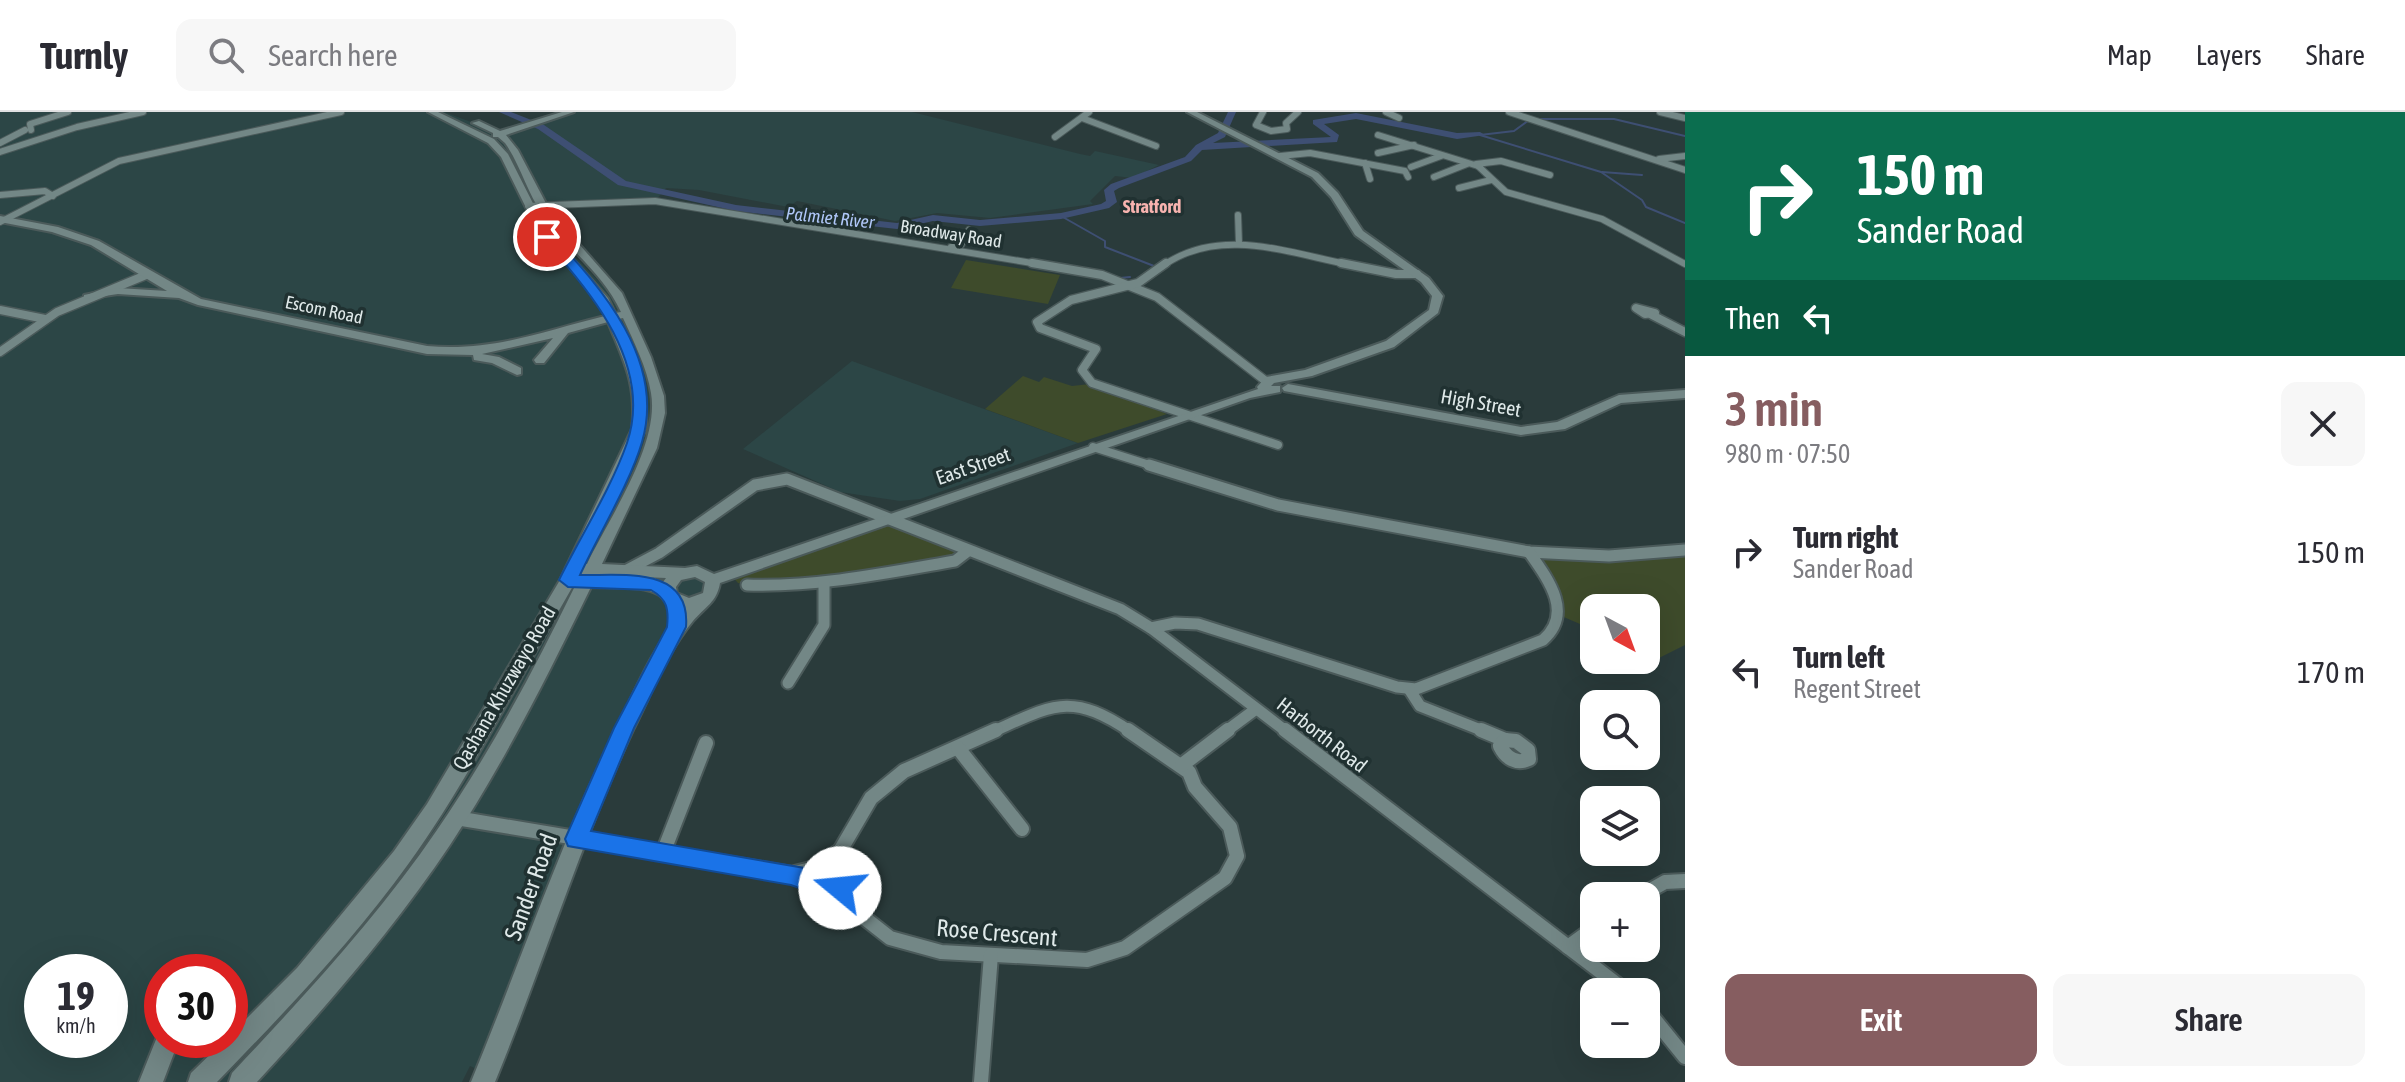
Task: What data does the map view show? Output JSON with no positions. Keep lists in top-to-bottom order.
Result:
{
  "streets": {
    "main road": [
      "Escom Road",
      "High Street",
      "East Street",
      "Qashana Khuzwayo Road",
      "Sander Road"
    ],
    "street": ["Broadway Road", "Harborth Road", "Rose Crescent"]
  },
  "crossings": [
    ["Broadway Road", "High Street"],
    ["Broadway Road", "East Street"],
    ["Broadway Road", "Qashana Khuzwayo Road"],
    ["Escom Road", "Qashana Khuzwayo Road"],
    ["High Street", "East Street"],
    ["East Street", "Harborth Road"],
    ["East Street", "Sander Road"]
  ],
  "districts": ["Stratford"],
  "water": ["Palmiet River"],
  "north": "bottom right",
  "page": {
    "header": "Turnly",
    "search": "Search here",
    "nav": ["Map", "Layers", "Share"],
    "turn": ["150 m", "Sander Road"],
    "then": "Then",
    "heading": ["3 min", "980 m · 07:50"],
    "list": [
      {
        "name": "Turn right",
        "note": "Sander Road",
        "value": "150 m"
      },
      {
        "name": "Turn left",
        "note": "Regent Street",
        "value": "170 m"
      }
    ],
    "map_buttons": ["+", "−"],
    "speed": "19 km/h",
    "limit": "30",
    "buttons": ["Exit", "Share"]
  }
}
